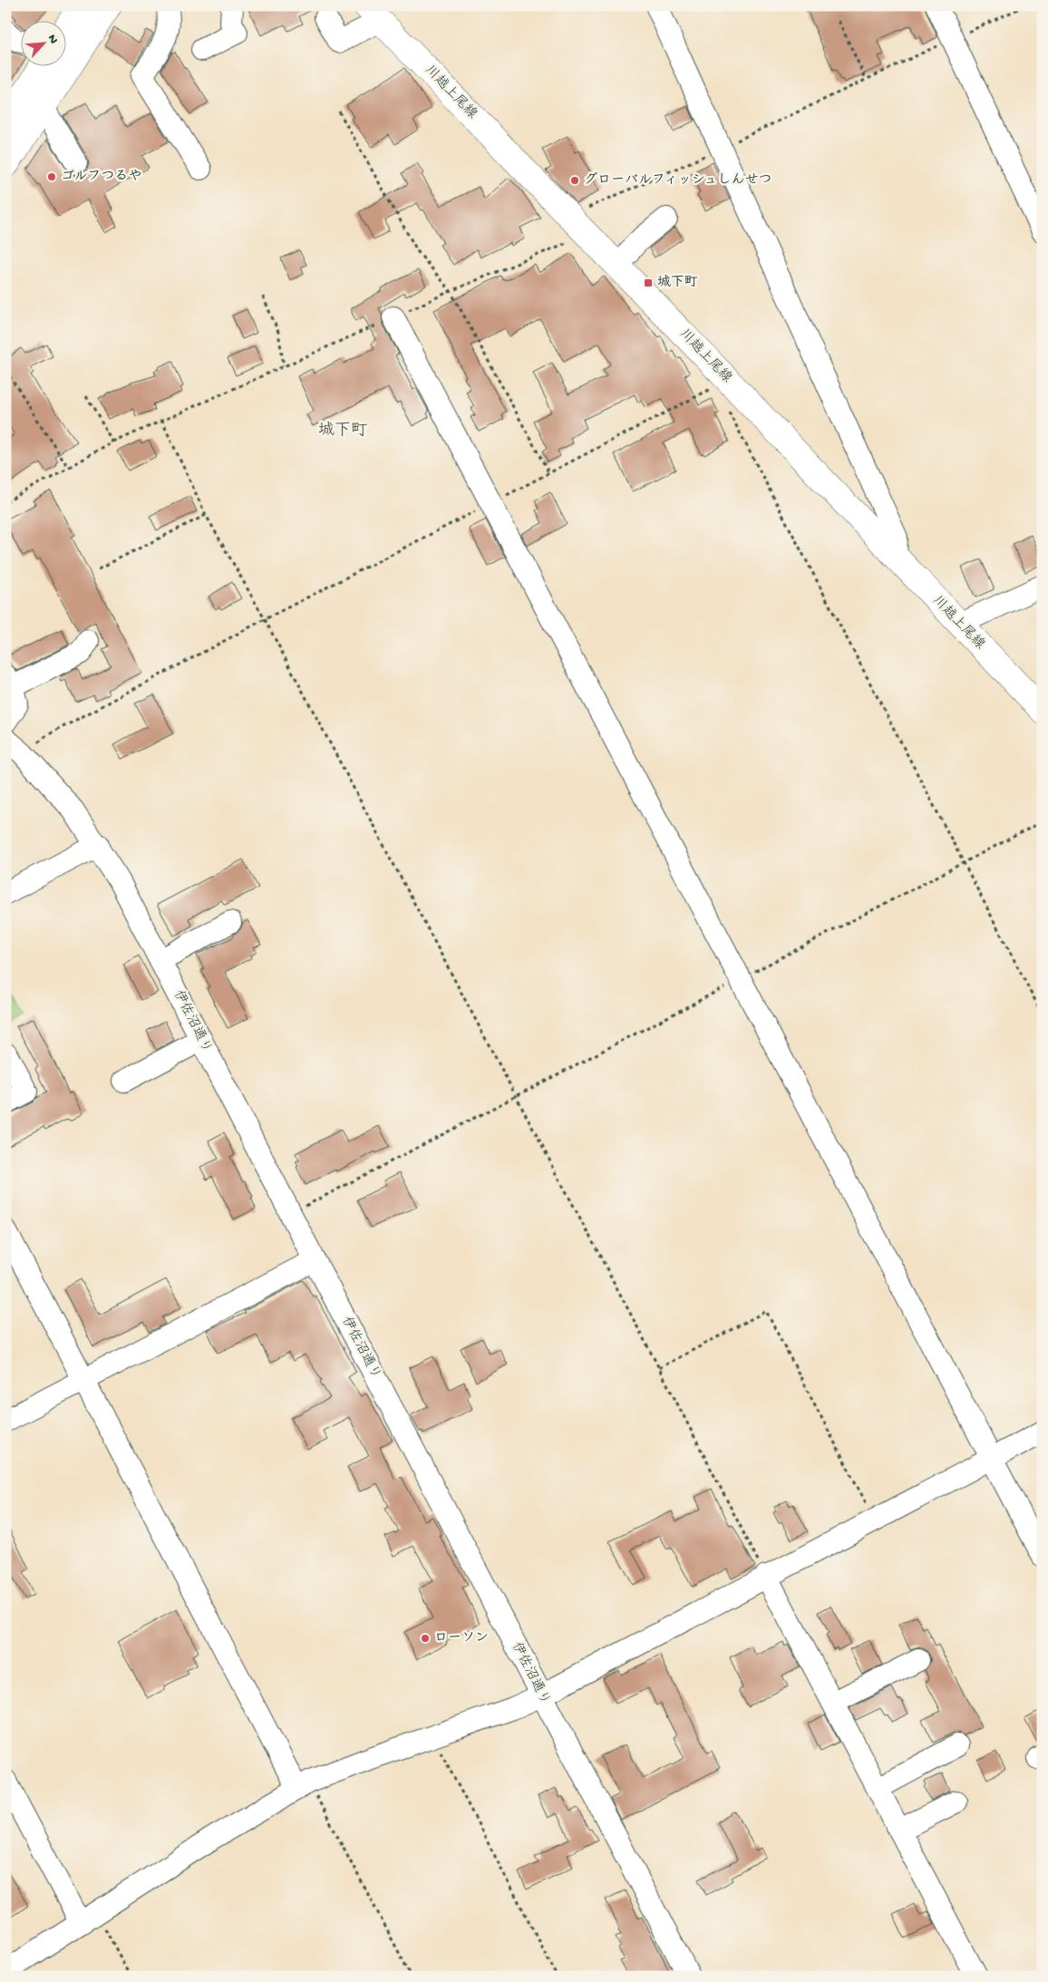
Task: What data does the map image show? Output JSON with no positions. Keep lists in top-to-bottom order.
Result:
{
  "streets": {
    "main road": ["川越上尾線"],
    "street": ["伊佐沼通り"]
  },
  "districts": ["城下町"],
  "places": {
    "other": ["ゴルフつるや", "グローバルフィッシュしんせつ", "ローソン"],
    "transit": ["城下町"]
  },
  "north": "top right"
}
